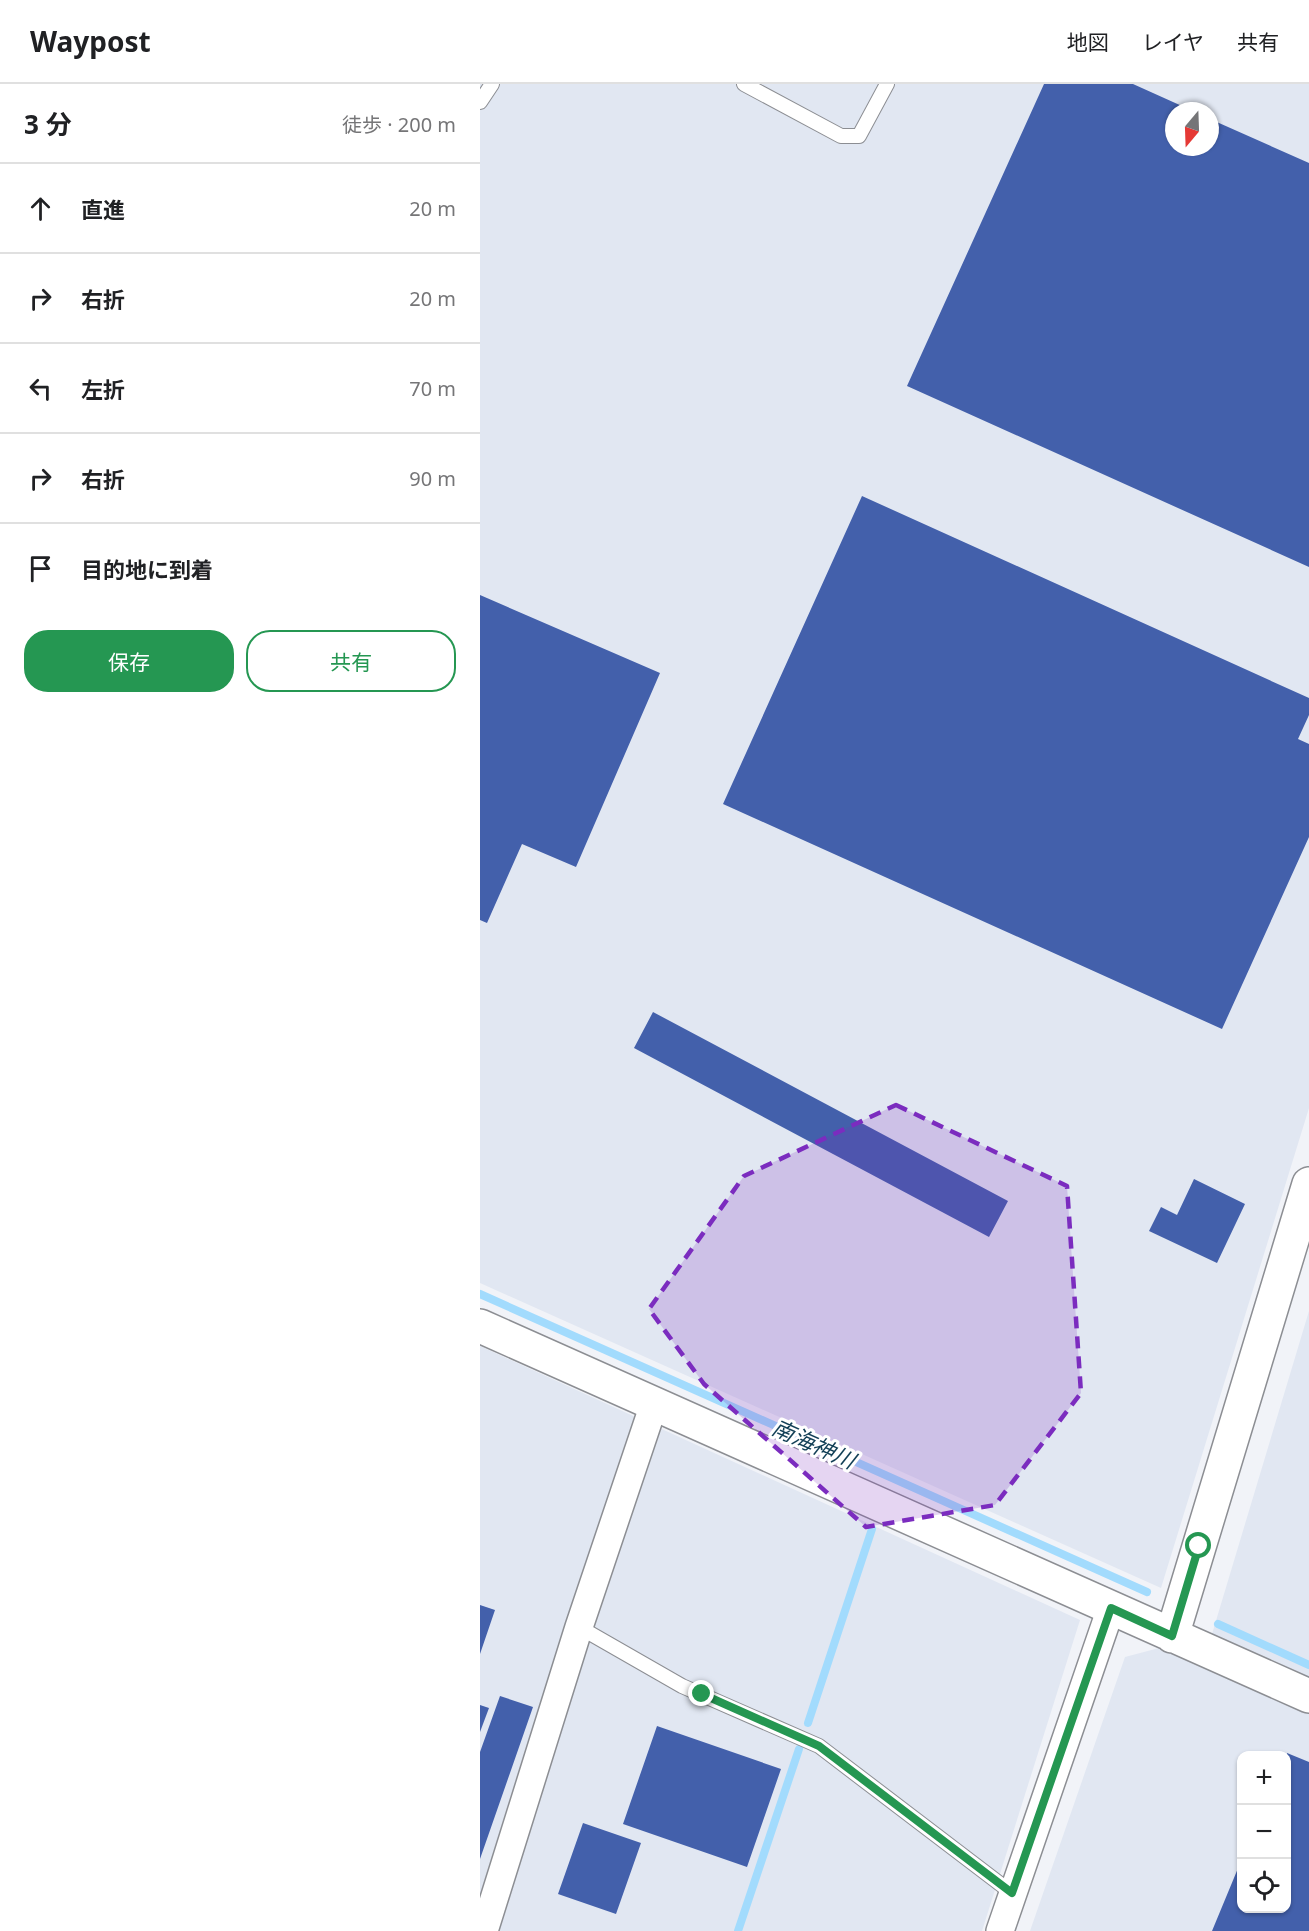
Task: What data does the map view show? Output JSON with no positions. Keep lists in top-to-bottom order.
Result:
{
  "water": ["南海神川"],
  "north": "bottom",
  "page": {
    "header": "Waypost",
    "nav": ["地図", "レイヤ", "共有"],
    "heading": ["3 分", "徒歩 · 200 m"],
    "list": [
      ["直進", "20 m"],
      ["右折", "20 m"],
      ["左折", "70 m"],
      ["右折", "90 m"],
      "目的地に到着"
    ],
    "buttons": ["保存", "共有"],
    "map_buttons": ["+", "−"]
  }
}
